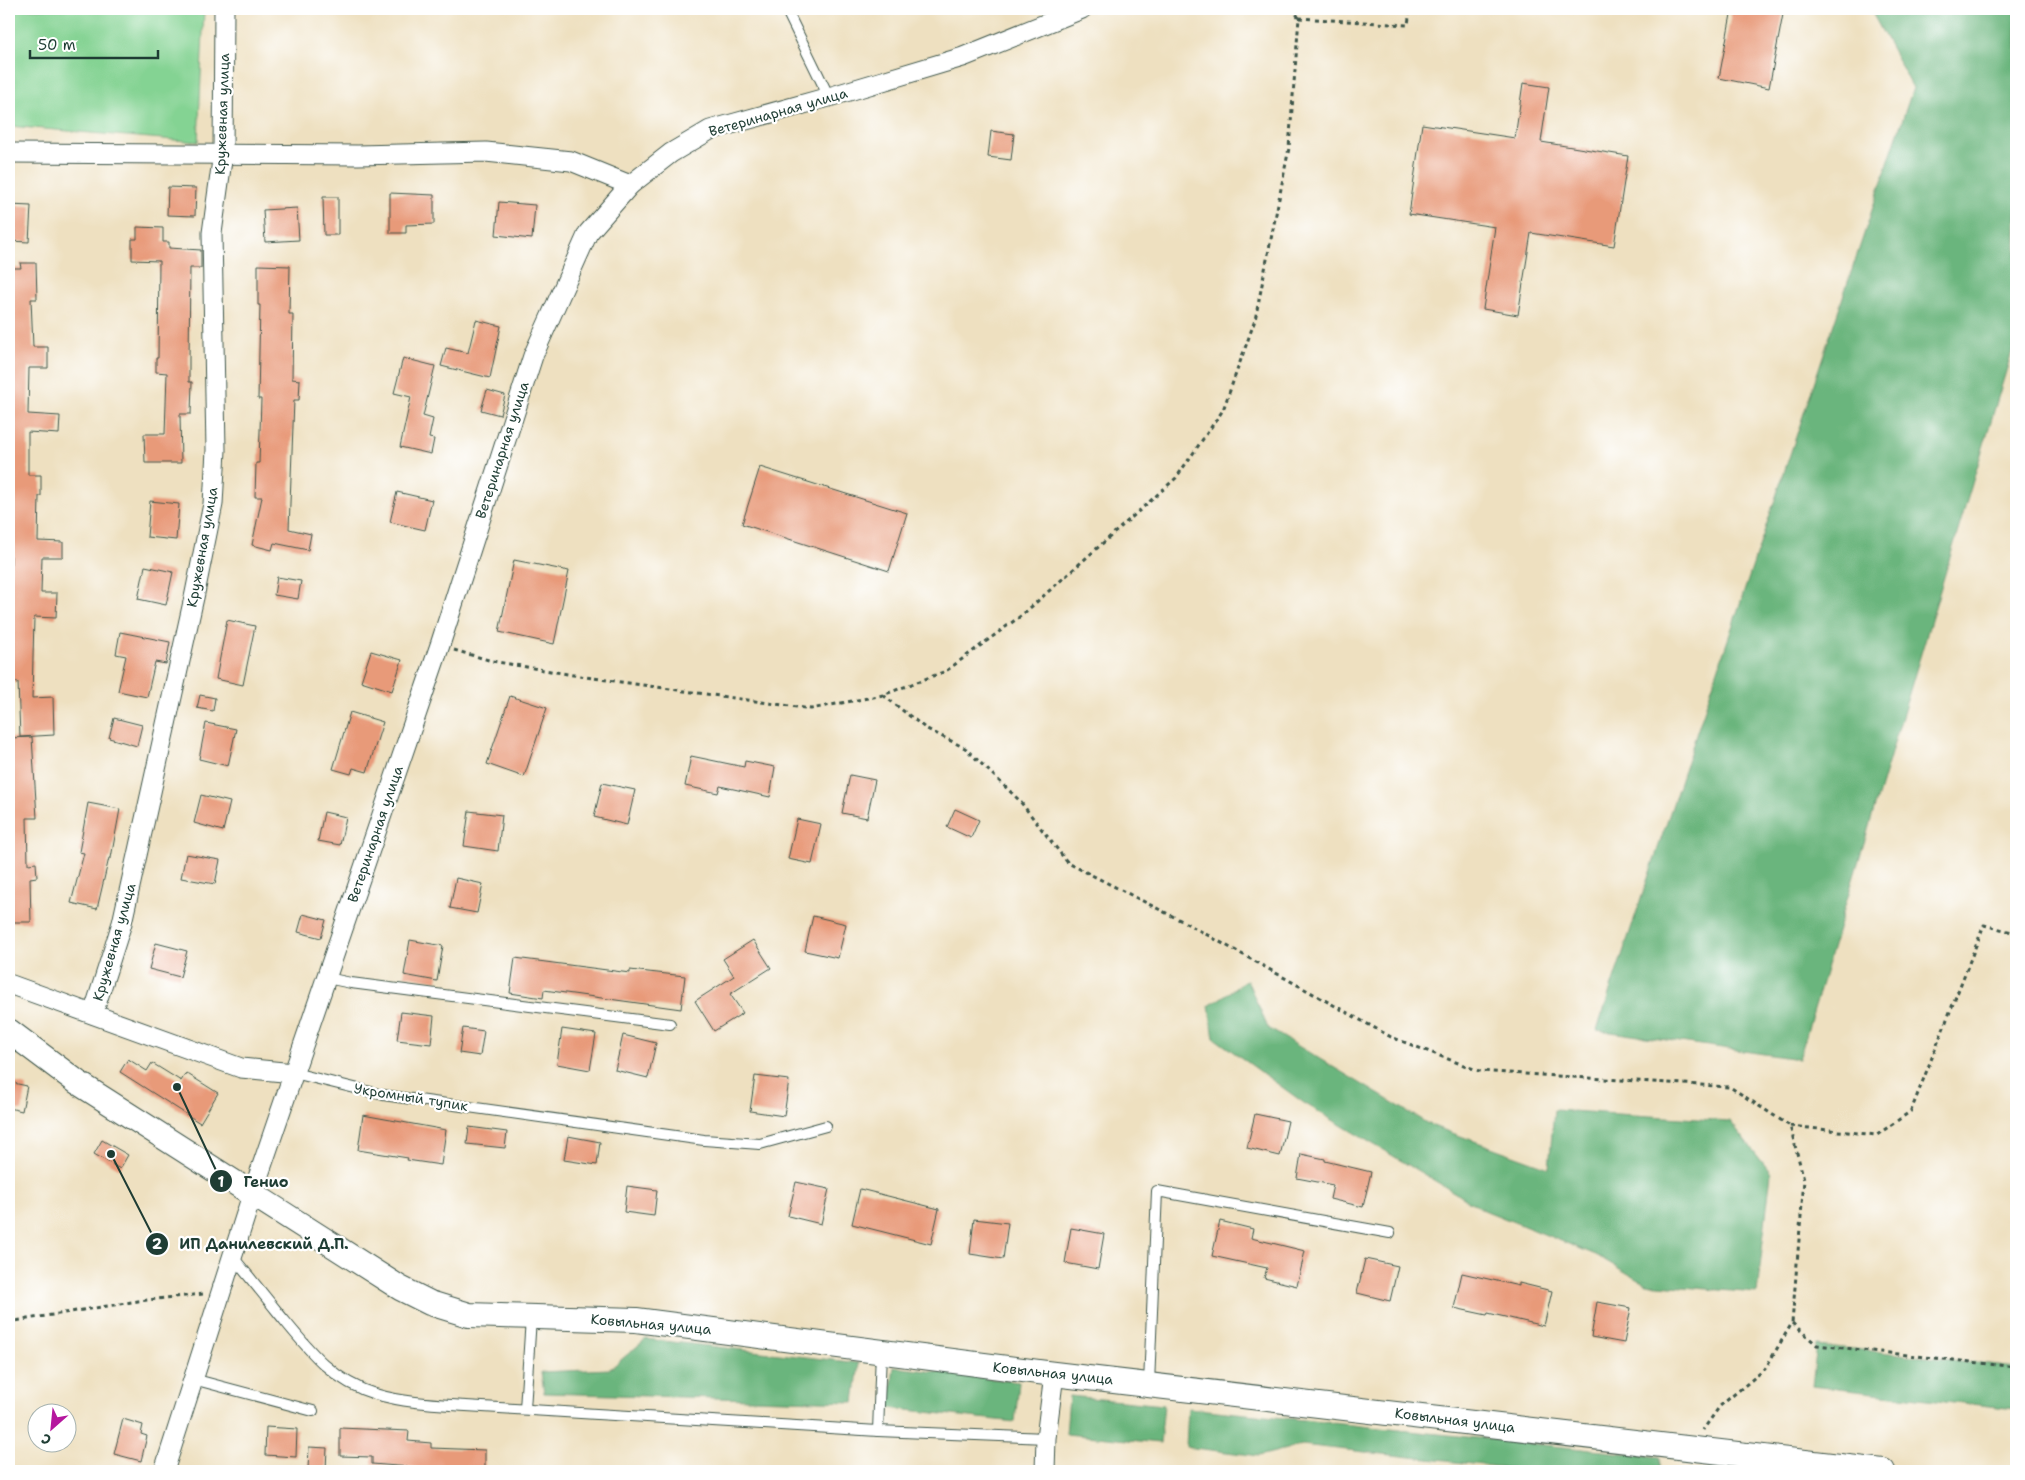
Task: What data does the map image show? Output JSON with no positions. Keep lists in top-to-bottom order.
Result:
{
  "streets": {
    "street": [
      "Ветеринарная улица",
      "Кружевная улица",
      "Укромный тупик",
      "Ковыльная улица"
    ]
  },
  "crossings": [
    ["Ветеринарная улица", "Укромный тупик"],
    ["Ветеринарная улица", "Ковыльная улица"],
    ["Кружевная улица", "Укромный тупик"]
  ],
  "places": ["Генио", "ИП Данилевский Д.П."],
  "scale_bar": "50 m",
  "north": "bottom left"
}
